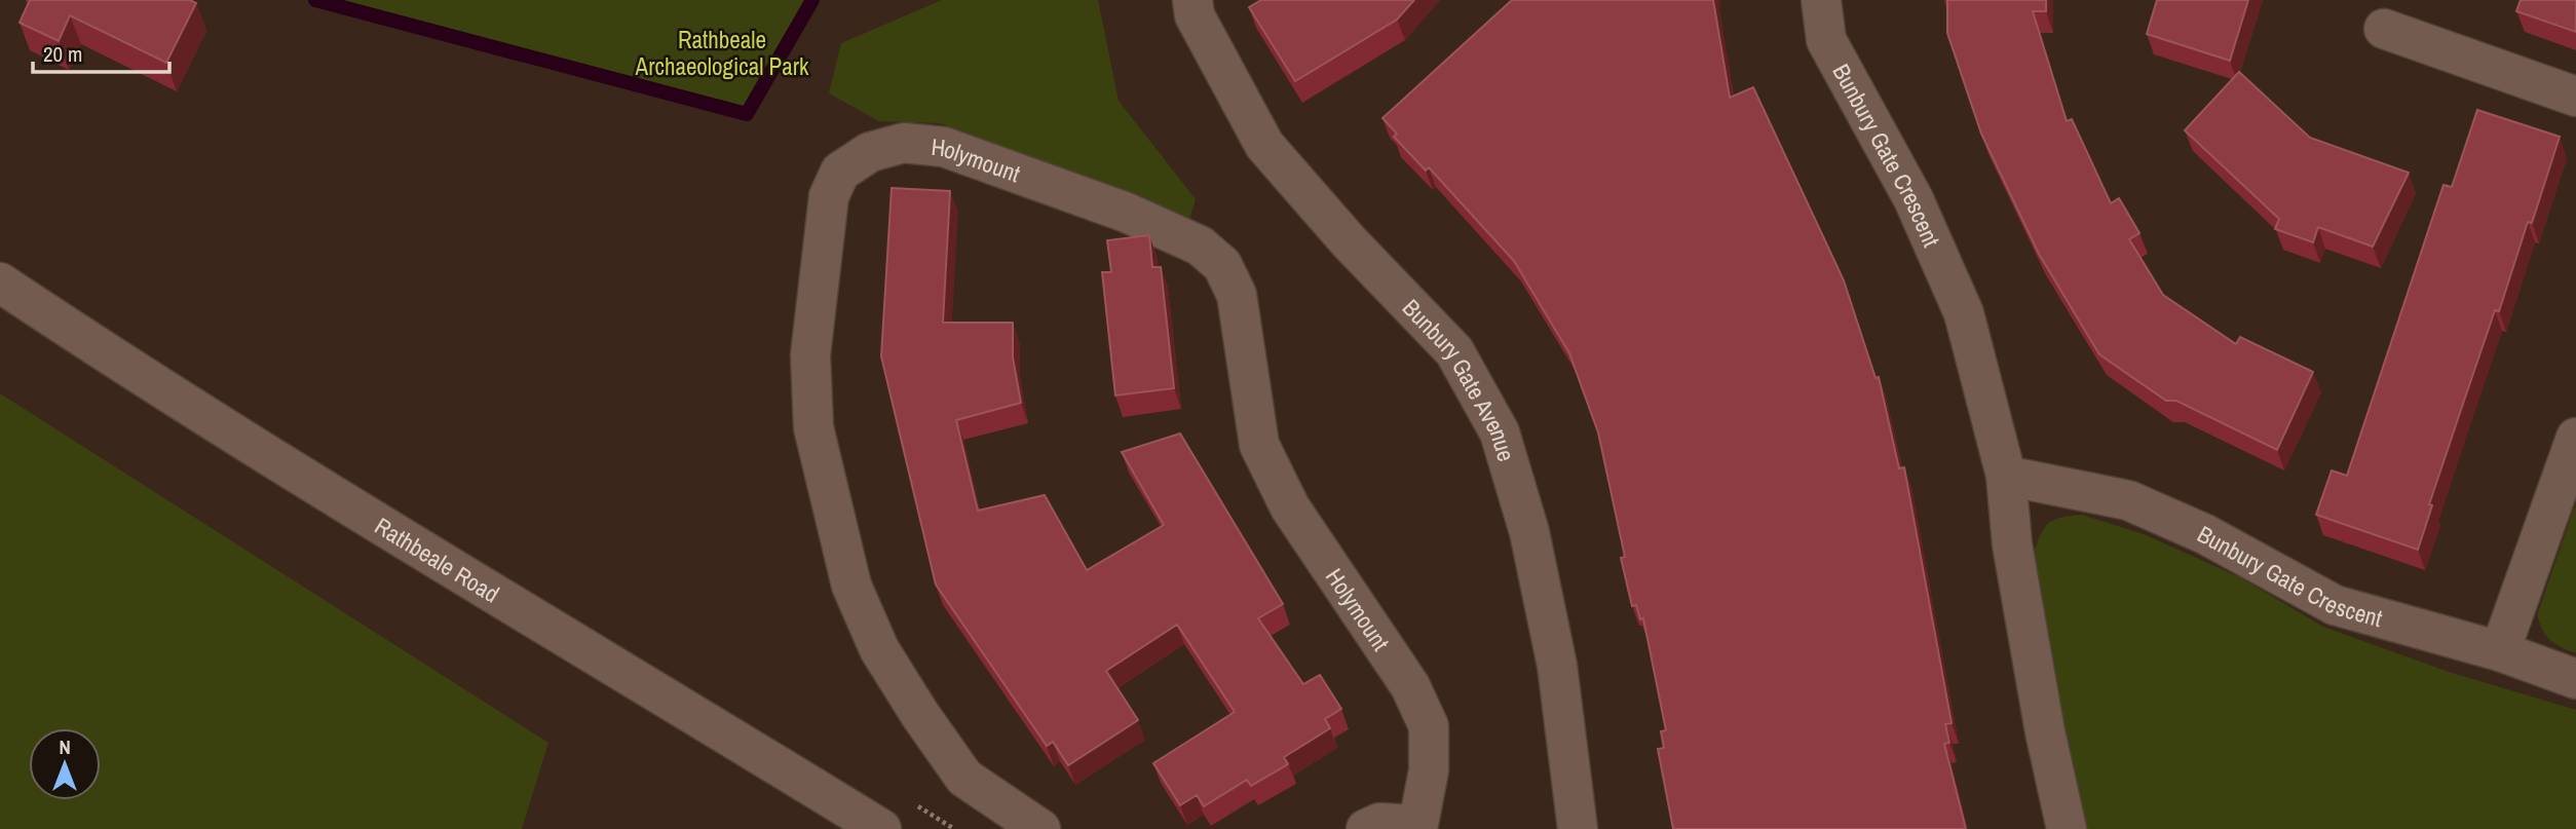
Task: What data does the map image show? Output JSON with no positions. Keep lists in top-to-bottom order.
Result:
{
  "streets": {
    "street": [
      "Bunbury Gate Crescent",
      "Holymount",
      "Bunbury Gate Avenue",
      "Rathbeale Road"
    ]
  },
  "parks": ["Rathbeale Archaeological Park"],
  "scale_bar": "20 m",
  "north": "top"
}
